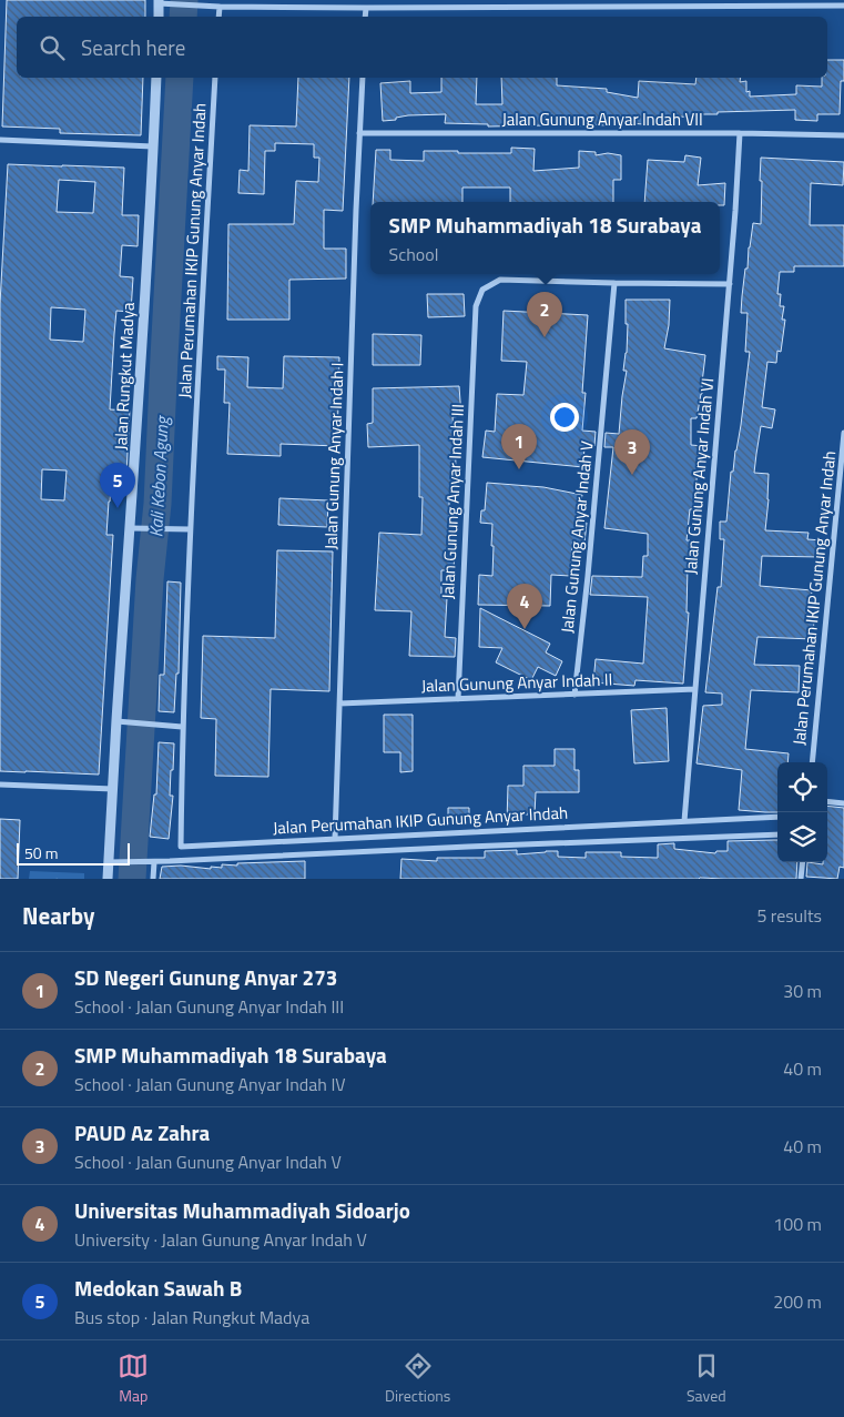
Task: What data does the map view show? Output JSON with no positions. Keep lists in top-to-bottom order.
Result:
{
  "streets": {
    "street": [
      "Jalan Gunung Anyar Indah VII",
      "Jalan Perumahan IKIP Gunung Anyar Indah",
      "Jalan Rungkut Madya",
      "Jalan Gunung Anyar Indah I",
      "Jalan Gunung Anyar Indah VI",
      "Jalan Gunung Anyar Indah III",
      "Jalan Gunung Anyar Indah V",
      "Jalan Gunung Anyar Indah II"
    ]
  },
  "crossings": [
    ["Jalan Gunung Anyar Indah VII", "Jalan Gunung Anyar Indah I"],
    ["Jalan Gunung Anyar Indah VII", "Jalan Gunung Anyar Indah VI"],
    ["Jalan Perumahan IKIP Gunung Anyar Indah", "Jalan Gunung Anyar Indah I"],
    ["Jalan Perumahan IKIP Gunung Anyar Indah", "Jalan Gunung Anyar Indah VI"],
    ["Jalan Gunung Anyar Indah I", "Jalan Gunung Anyar Indah II"],
    ["Jalan Gunung Anyar Indah VI", "Jalan Gunung Anyar Indah II"],
    ["Jalan Gunung Anyar Indah III", "Jalan Gunung Anyar Indah V"],
    ["Jalan Gunung Anyar Indah III", "Jalan Gunung Anyar Indah II"],
    ["Jalan Gunung Anyar Indah V", "Jalan Gunung Anyar Indah II"]
  ],
  "water": ["Kali Kebon Agung"],
  "scale_bar": "50 m",
  "page": {
    "search": "Search here",
    "popup": ["SMP Muhammadiyah 18 Surabaya", "School"],
    "pins": [
      "2",
      "1",
      "3",
      "5",
      "4"
    ],
    "scale": "50 m",
    "heading": ["Nearby", "5 results"],
    "list": [
      {
        "mark": "1",
        "name": "SD Negeri Gunung Anyar 273",
        "note": "School · Jalan Gunung Anyar Indah III",
        "value": "30 m"
      },
      {
        "mark": "2",
        "name": "SMP Muhammadiyah 18 Surabaya",
        "note": "School · Jalan Gunung Anyar Indah IV",
        "value": "40 m"
      },
      {
        "mark": "3",
        "name": "PAUD Az Zahra",
        "note": "School · Jalan Gunung Anyar Indah V",
        "value": "40 m"
      },
      {
        "mark": "4",
        "name": "Universitas Muhammadiyah Sidoarjo",
        "note": "University · Jalan Gunung Anyar Indah V",
        "value": "100 m"
      },
      {
        "mark": "5",
        "name": "Medokan Sawah B",
        "note": "Bus stop · Jalan Rungkut Madya",
        "value": "200 m"
      }
    ],
    "nav": ["Map", "Directions", "Saved"]
  }
}
